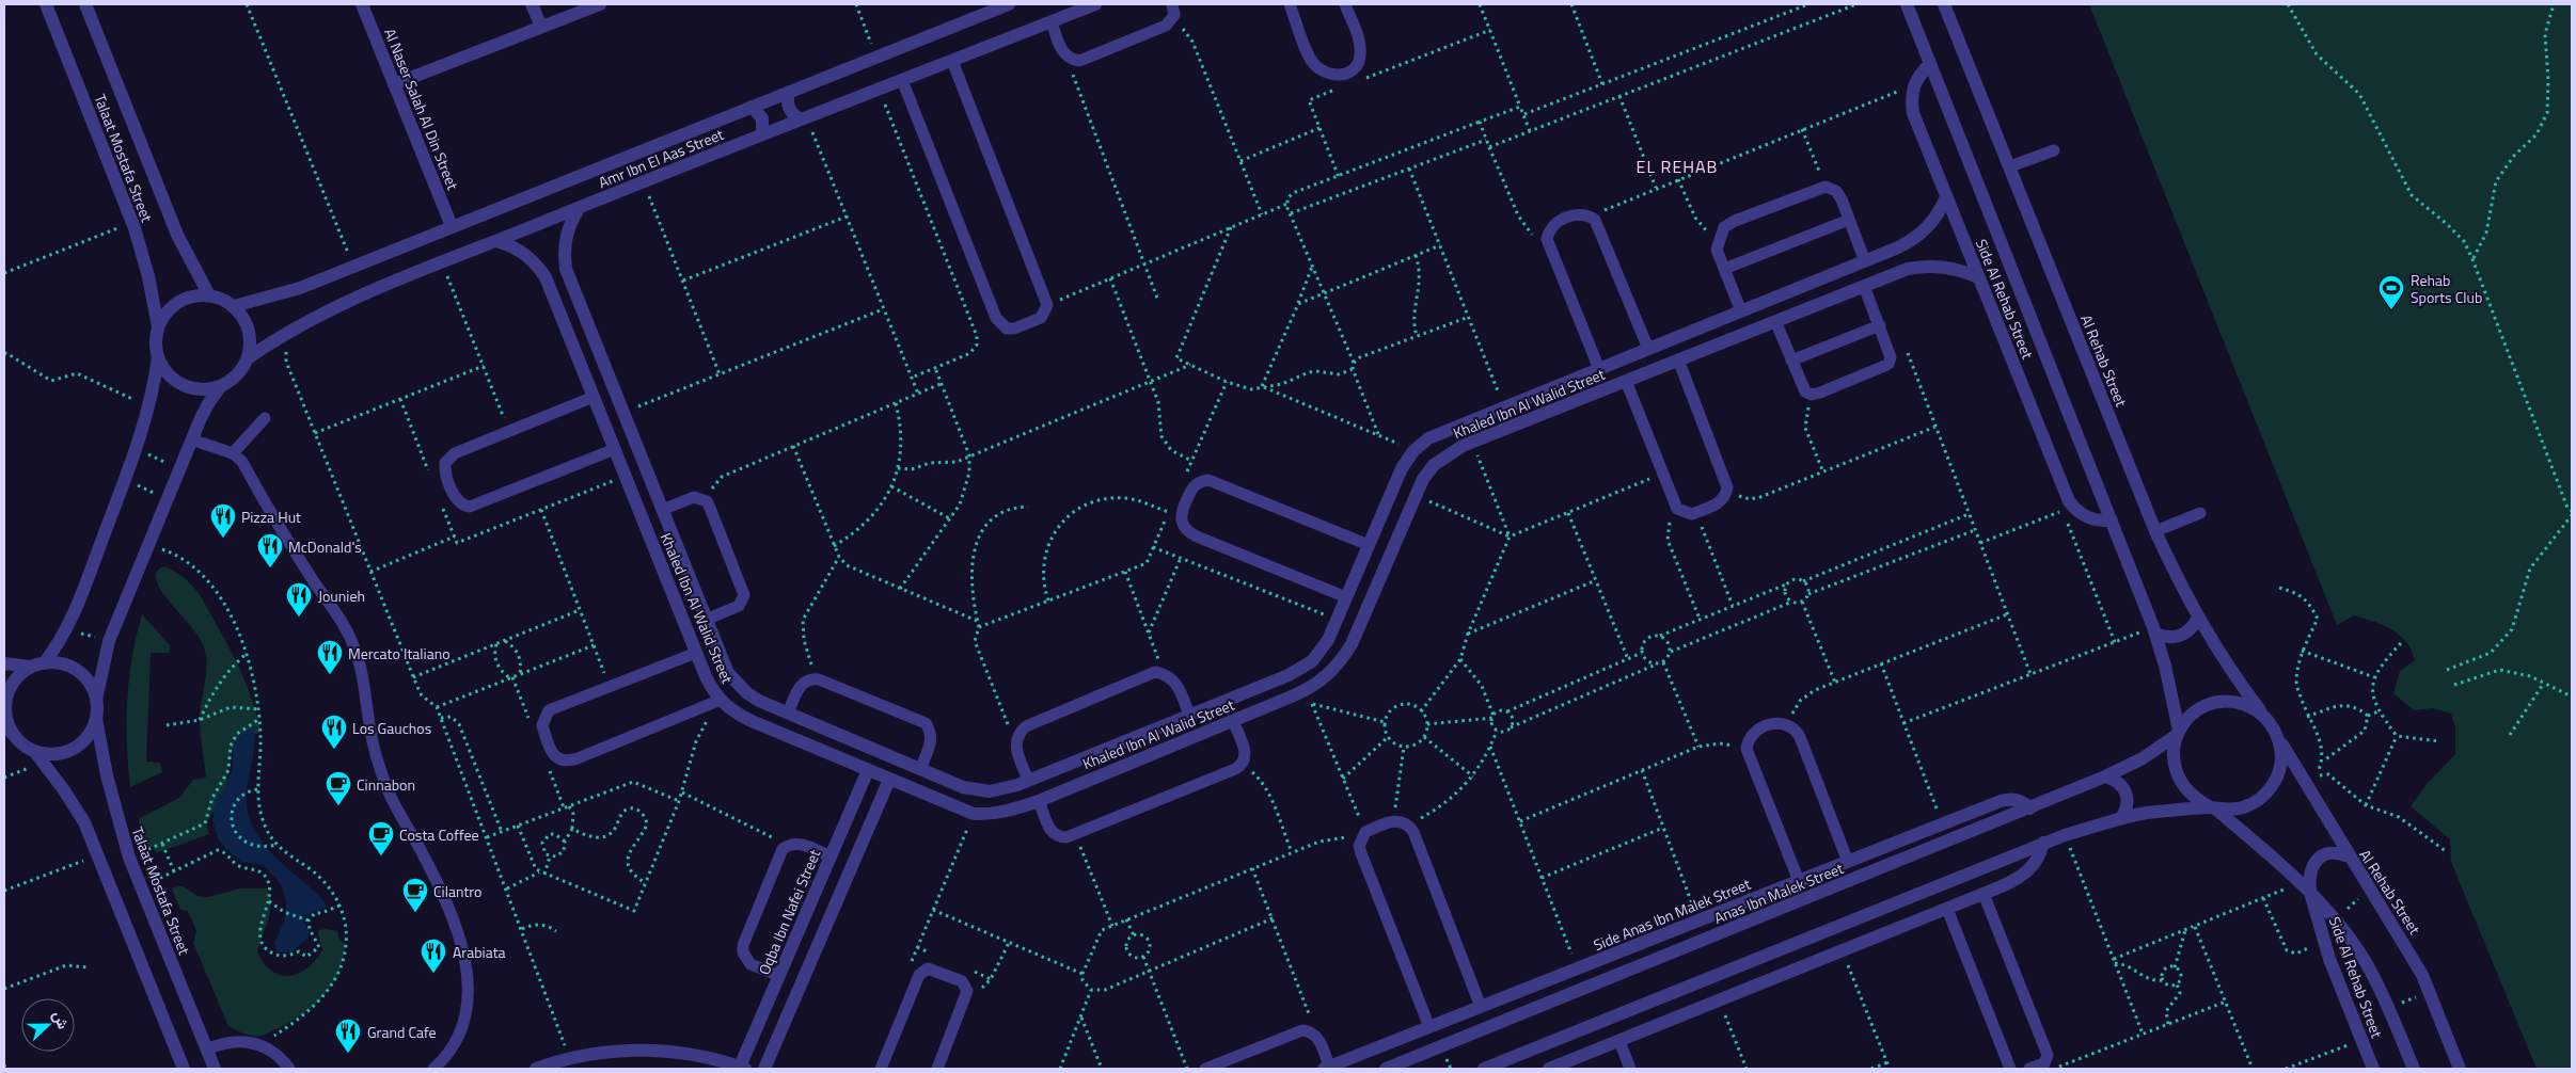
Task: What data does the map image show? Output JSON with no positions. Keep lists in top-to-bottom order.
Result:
{
  "streets": {
    "street": [
      "Al Naser Salah Al Din Street",
      "Talaat Mostafa Street",
      "Amr Ibn El Aas Street",
      "Side Al Rehab Street",
      "Al Rehab Street",
      "Khaled Ibn Al Walid Street",
      "Anas Ibn Malek Street",
      "Oqba Ibn Nafei Street",
      "Side Anas Ibn Malek Street"
    ]
  },
  "crossings": [
    ["Al Naser Salah Al Din Street", "Amr Ibn El Aas Street"],
    ["Talaat Mostafa Street", "Amr Ibn El Aas Street"],
    ["Amr Ibn El Aas Street", "Khaled Ibn Al Walid Street"],
    ["Side Al Rehab Street", "Al Rehab Street"],
    ["Side Al Rehab Street", "Khaled Ibn Al Walid Street"],
    ["Al Rehab Street", "Anas Ibn Malek Street"],
    ["Khaled Ibn Al Walid Street", "Oqba Ibn Nafei Street"],
    ["Anas Ibn Malek Street", "Side Anas Ibn Malek Street"]
  ],
  "districts": ["EL REHAB"],
  "places": {
    "sports": ["Rehab Sports Club"],
    "restaurant": [
      "Pizza Hut",
      "McDonald's",
      "Jounieh",
      "Mercato Italiano",
      "Los Gauchos",
      "Arabiata",
      "Grand Cafe"
    ],
    "cafe": ["Cinnabon", "Costa Coffee", "Cilantro"]
  },
  "north": "right"
}
